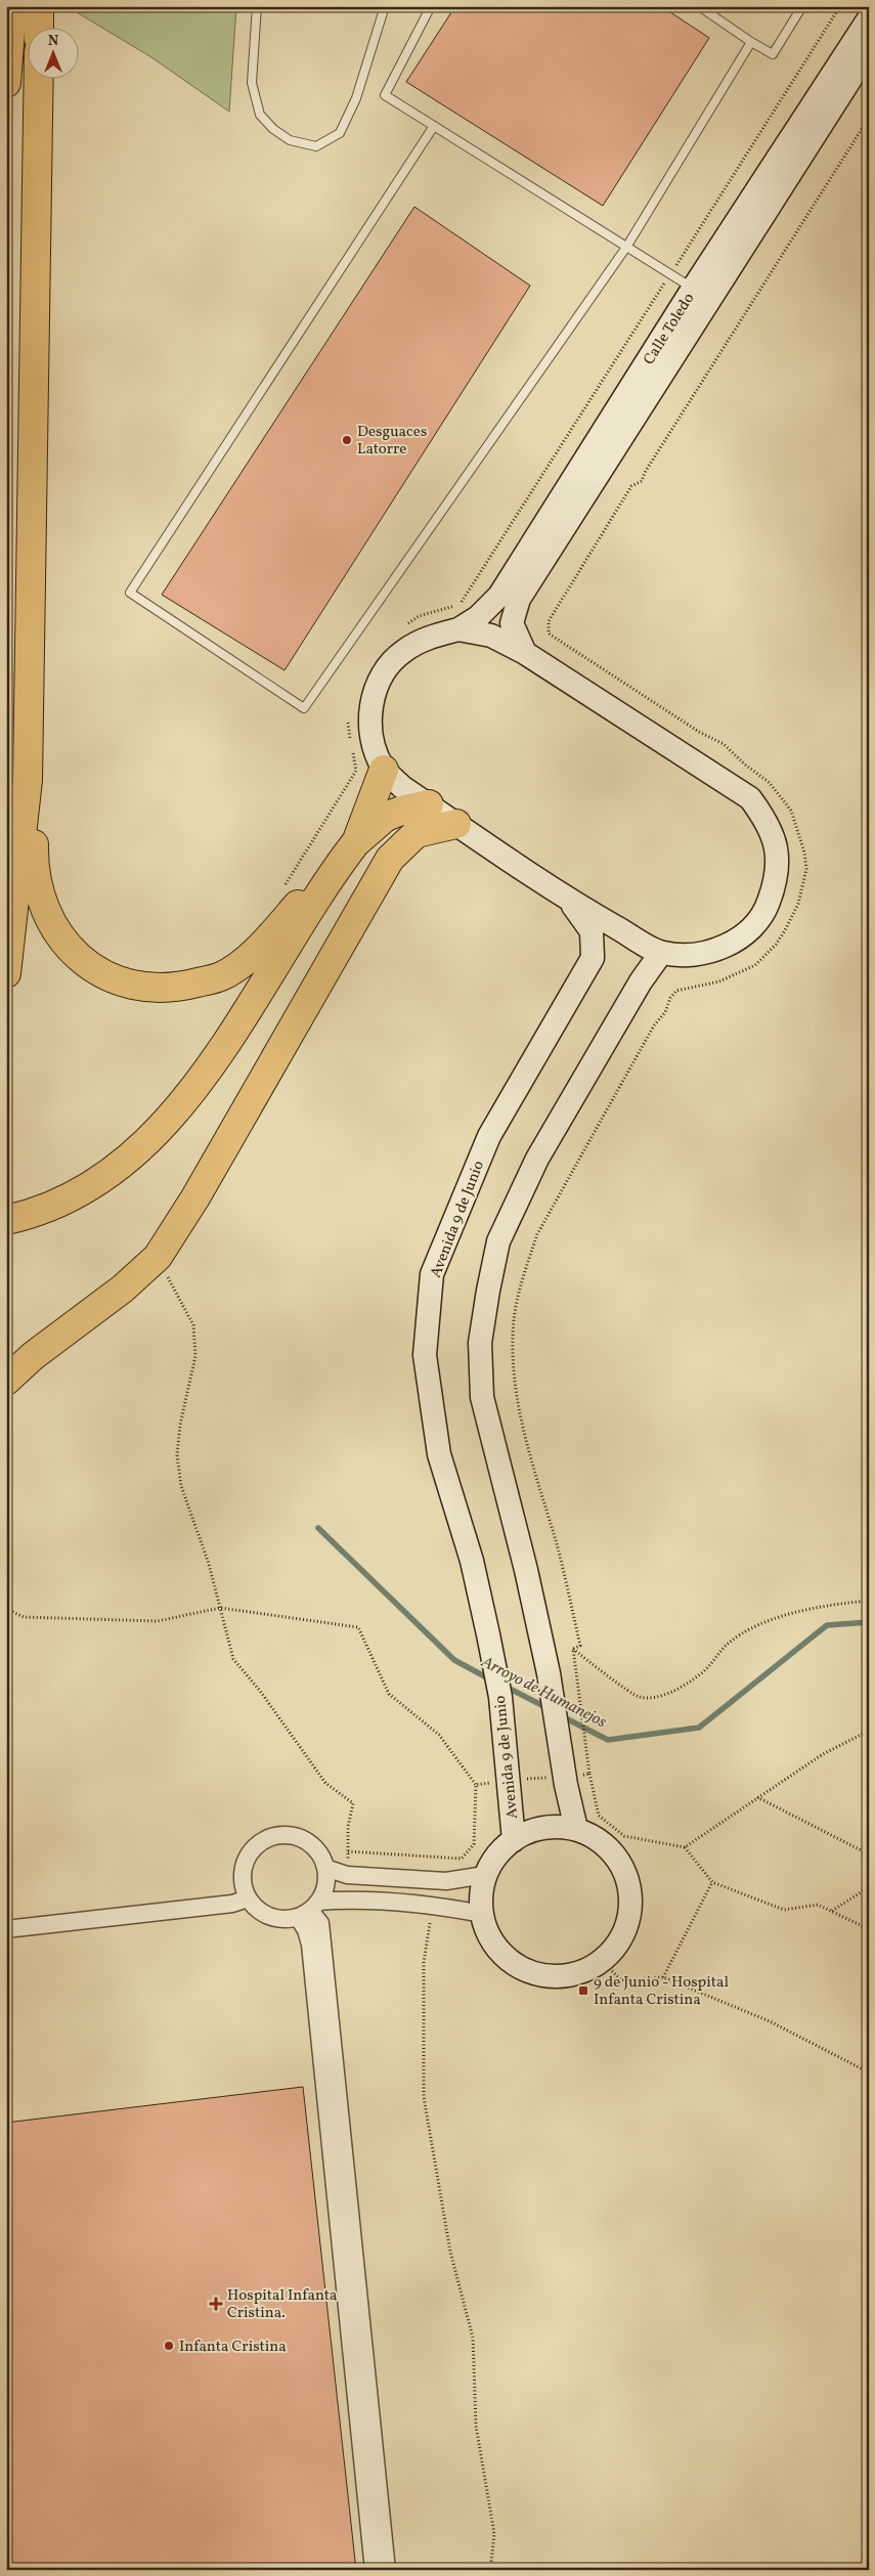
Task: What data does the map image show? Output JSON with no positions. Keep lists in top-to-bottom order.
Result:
{
  "streets": {
    "main road": ["Calle Toledo", "Avenida 9 de Junio"]
  },
  "water": ["Arroyo de Humanejos"],
  "places": {
    "other": ["Desguaces Latorre", "Infanta Cristina"],
    "transit": ["9 de Junio - Hospital Infanta Cristina"],
    "health": ["Hospital Infanta Cristina."]
  },
  "north": "top"
}
